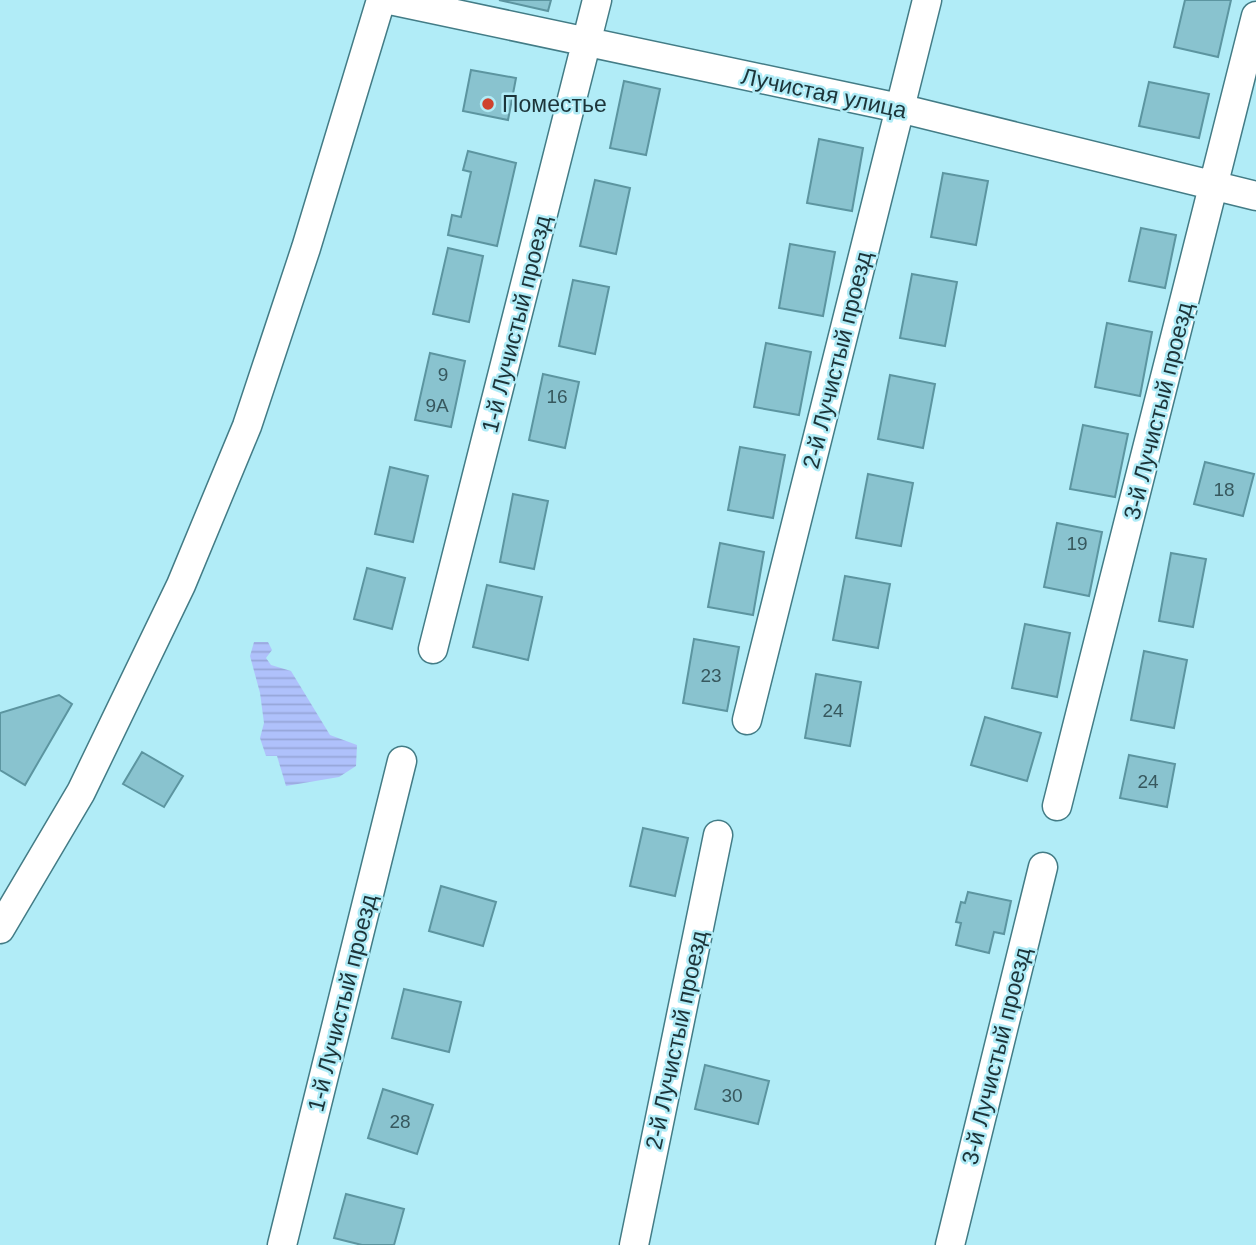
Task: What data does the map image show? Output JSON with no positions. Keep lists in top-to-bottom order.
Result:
{
  "streets": {
    "street": [
      "Лучистая улица",
      "1-й Лучистый проезд",
      "2-й Лучистый проезд",
      "3-й Лучистый проезд"
    ]
  },
  "crossings": [
    ["Лучистая улица", "1-й Лучистый проезд"],
    ["Лучистая улица", "2-й Лучистый проезд"],
    ["Лучистая улица", "3-й Лучистый проезд"]
  ],
  "places": ["Поместье"],
  "house_numbers": [
    "9",
    "16",
    "9А",
    "18",
    "19",
    "23",
    "24",
    "24",
    "30",
    "28"
  ]
}
